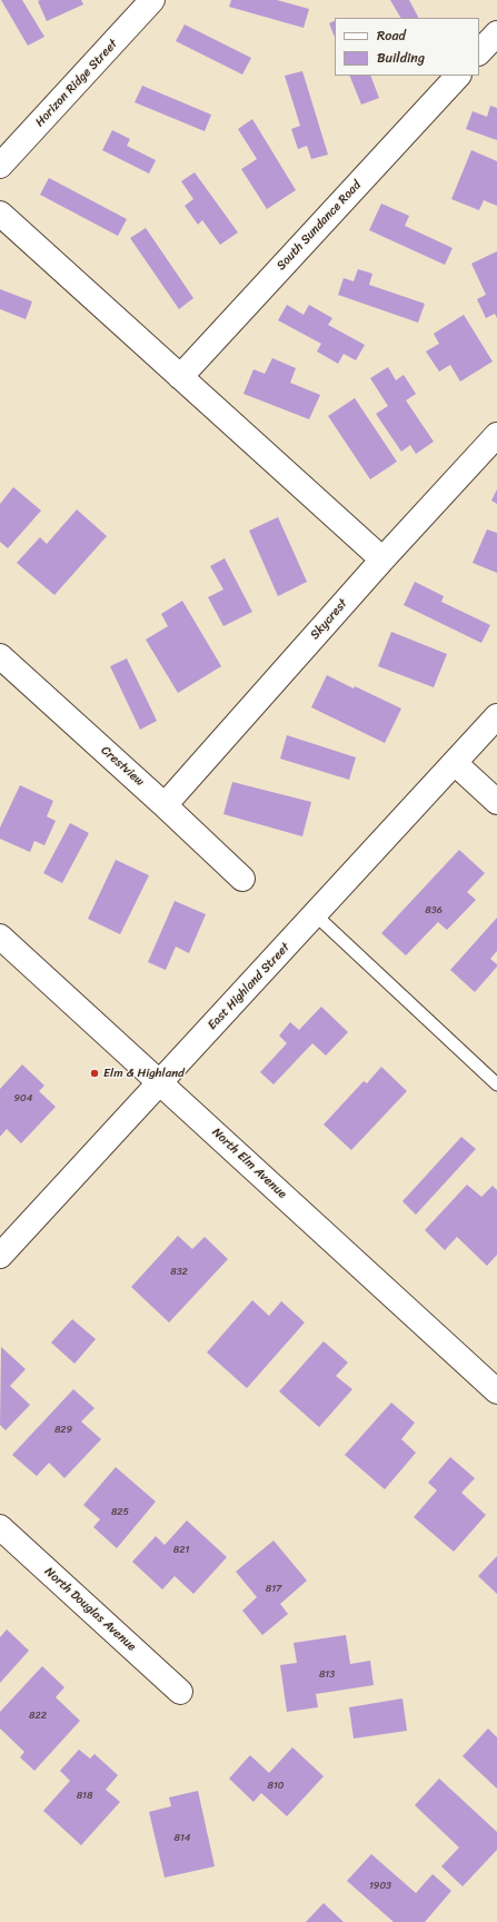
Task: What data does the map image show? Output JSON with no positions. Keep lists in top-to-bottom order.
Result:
{
  "streets": {
    "street": [
      "Horizon Ridge Street",
      "South Sundance Road",
      "Skycrest",
      "Crestview",
      "East Highland Street",
      "North Elm Avenue",
      "North Douglas Avenue"
    ]
  },
  "crossings": [
    ["Skycrest", "Crestview"],
    ["East Highland Street", "North Elm Avenue"]
  ],
  "places": ["Elm & Highland"],
  "house_numbers": [
    "836",
    "904",
    "832",
    "829",
    "825",
    "821",
    "817",
    "813",
    "822",
    "810",
    "818",
    "814",
    "1903"
  ],
  "legend": ["Road", "Building"]
}
